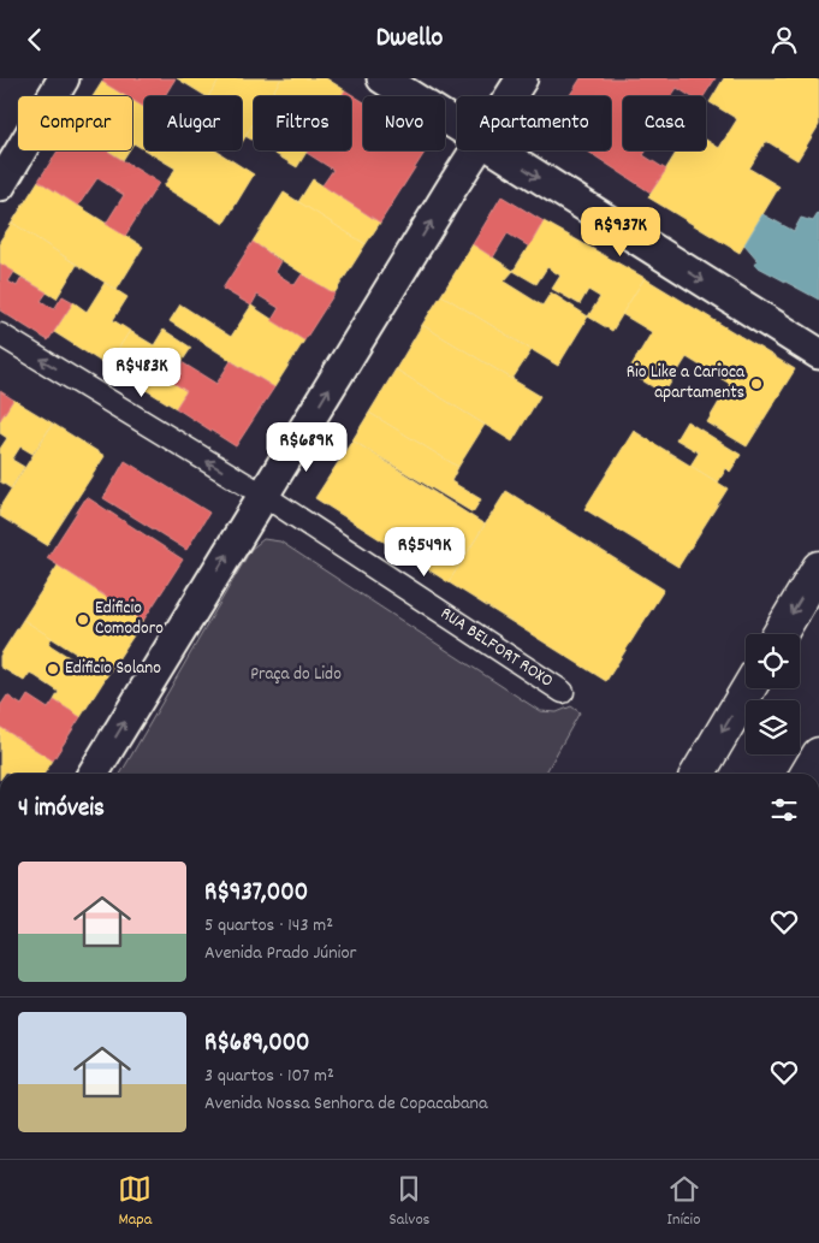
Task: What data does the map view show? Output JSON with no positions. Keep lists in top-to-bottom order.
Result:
{
  "streets": {
    "street": ["RUA BELFORT ROXO"]
  },
  "one_way": ["RUA BELFORT ROXO"],
  "parks": ["Praça do Lido"],
  "places": ["Rio Like a Carioca apartaments", "Edificio Comodoro", "Edificio Solano"],
  "page": {
    "header": "Dwello",
    "chip": [
      "Comprar",
      "Alugar",
      "Filtros",
      "Novo",
      "Apartamento",
      "Casa"
    ],
    "price": [
      "R$937K",
      "R$483K",
      "R$689K",
      "R$549K"
    ],
    "heading": "4 imóveis",
    "list": [
      {
        "name": "R$937,000",
        "note": "5 quartos · 143 m² · Avenida Prado Júnior"
      },
      {
        "name": "R$689,000",
        "note": "3 quartos · 107 m² · Avenida Nossa Senhora de Copacabana"
      }
    ],
    "tabs": ["Mapa", "Salvos", "Início"]
  }
}
